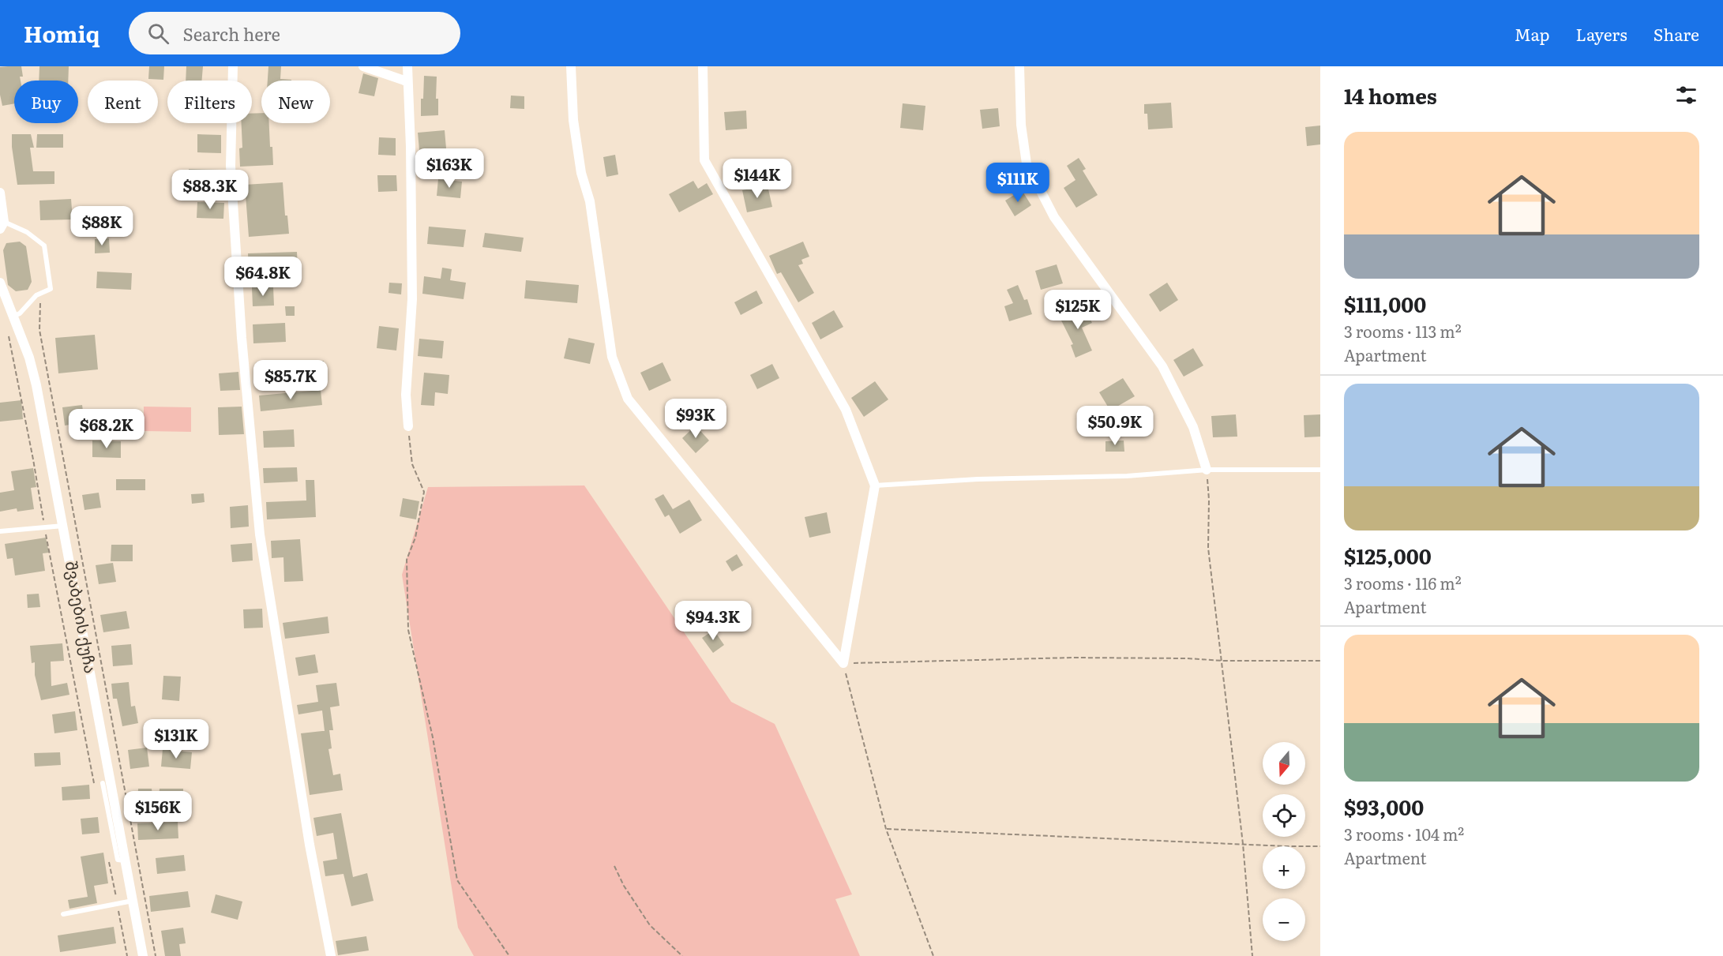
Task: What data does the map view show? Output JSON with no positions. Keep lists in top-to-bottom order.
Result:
{
  "streets": {
    "street": ["შვაბების ქუჩა"]
  },
  "north": "bottom",
  "page": {
    "header": "Homiq",
    "search": "Search here",
    "nav": ["Map", "Layers", "Share"],
    "heading": "14 homes",
    "chip": [
      "Buy",
      "Rent",
      "Filters",
      "New"
    ],
    "list": [
      {
        "name": "$111,000",
        "note": "3 rooms · 113 m² · Apartment"
      },
      {
        "name": "$125,000",
        "note": "3 rooms · 116 m² · Apartment"
      },
      {
        "name": "$93,000",
        "note": "3 rooms · 104 m² · Apartment"
      }
    ],
    "price": [
      "$163K",
      "$144K",
      "$111K",
      "$88.3K",
      "$88K",
      "$64.8K",
      "$125K",
      "$85.7K",
      "$93K",
      "$50.9K",
      "$68.2K",
      "$94.3K",
      "$131K",
      "$156K"
    ],
    "map_buttons": ["+", "−"]
  }
}
